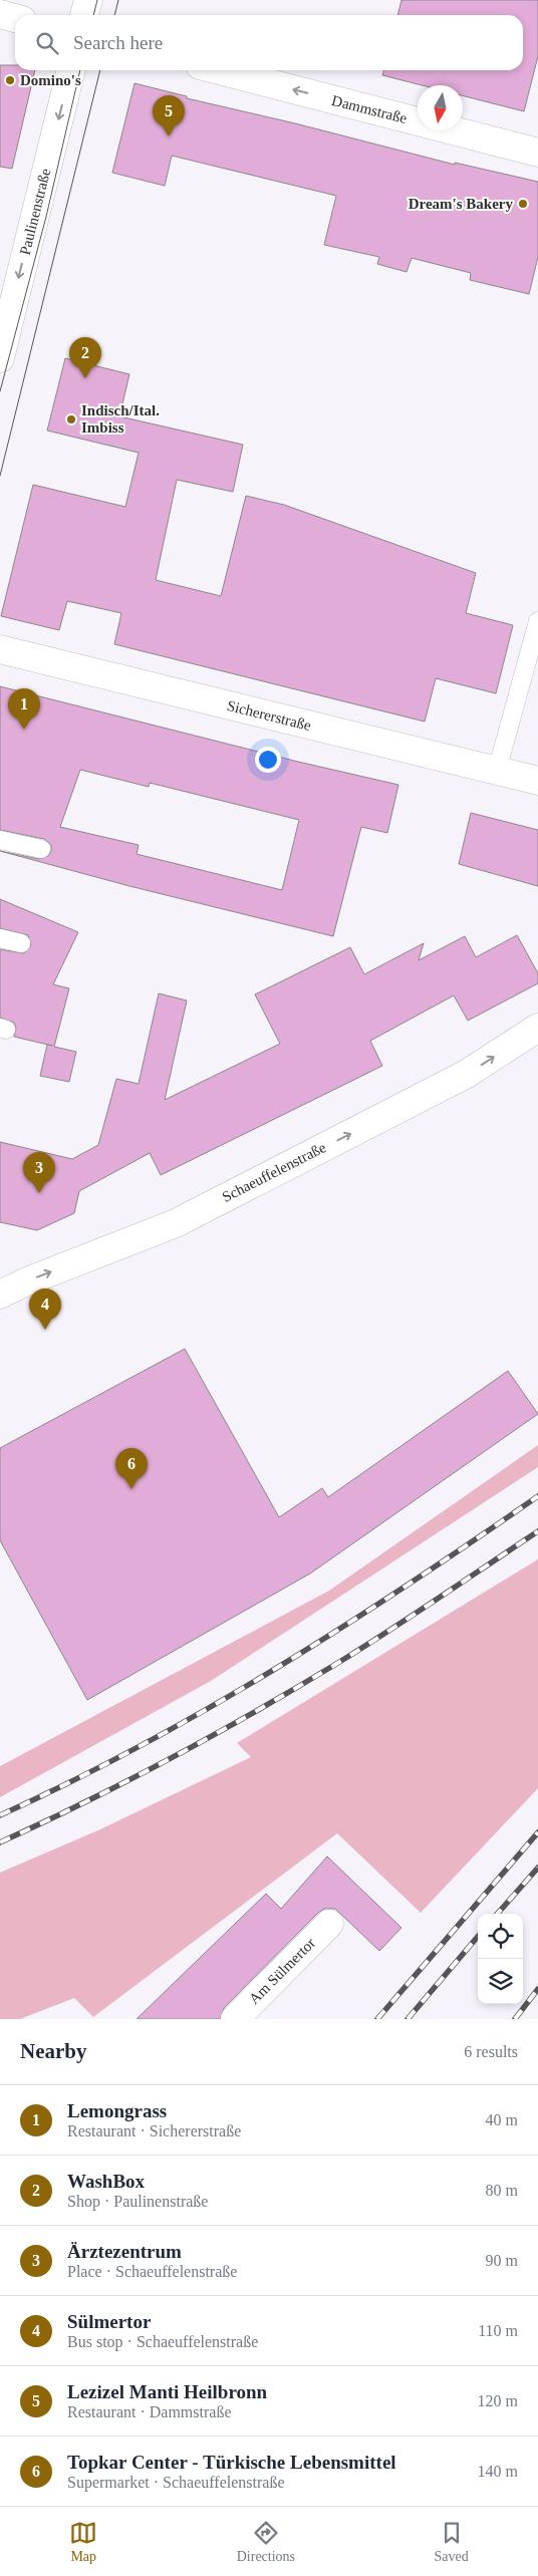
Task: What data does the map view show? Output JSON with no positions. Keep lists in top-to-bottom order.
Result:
{
  "streets": {
    "street": [
      "Dammstraße",
      "Paulinenstraße",
      "Sichererstraße",
      "Schaeuffelenstraße",
      "Am Sülmertor"
    ]
  },
  "one_way": ["Dammstraße", "Paulinenstraße", "Schaeuffelenstraße"],
  "places": ["Domino's", "Dream's Bakery", "Indisch/Ital. Imbiss"],
  "north": "bottom",
  "page": {
    "search": "Search here",
    "pins": [
      "5",
      "2",
      "1",
      "3",
      "4",
      "6"
    ],
    "heading": ["Nearby", "6 results"],
    "list": [
      {
        "mark": "1",
        "name": "Lemongrass",
        "note": "Restaurant · Sichererstraße",
        "value": "40 m"
      },
      {
        "mark": "2",
        "name": "WashBox",
        "note": "Shop · Paulinenstraße",
        "value": "80 m"
      },
      {
        "mark": "3",
        "name": "Ärztezentrum",
        "note": "Place · Schaeuffelenstraße",
        "value": "90 m"
      },
      {
        "mark": "4",
        "name": "Sülmertor",
        "note": "Bus stop · Schaeuffelenstraße",
        "value": "110 m"
      },
      {
        "mark": "5",
        "name": "Lezizel Manti Heilbronn",
        "note": "Restaurant · Dammstraße",
        "value": "120 m"
      },
      {
        "mark": "6",
        "name": "Topkar Center - Türkische Lebensmittel",
        "note": "Supermarket · Schaeuffelenstraße",
        "value": "140 m"
      }
    ],
    "nav": ["Map", "Directions", "Saved"]
  }
}
